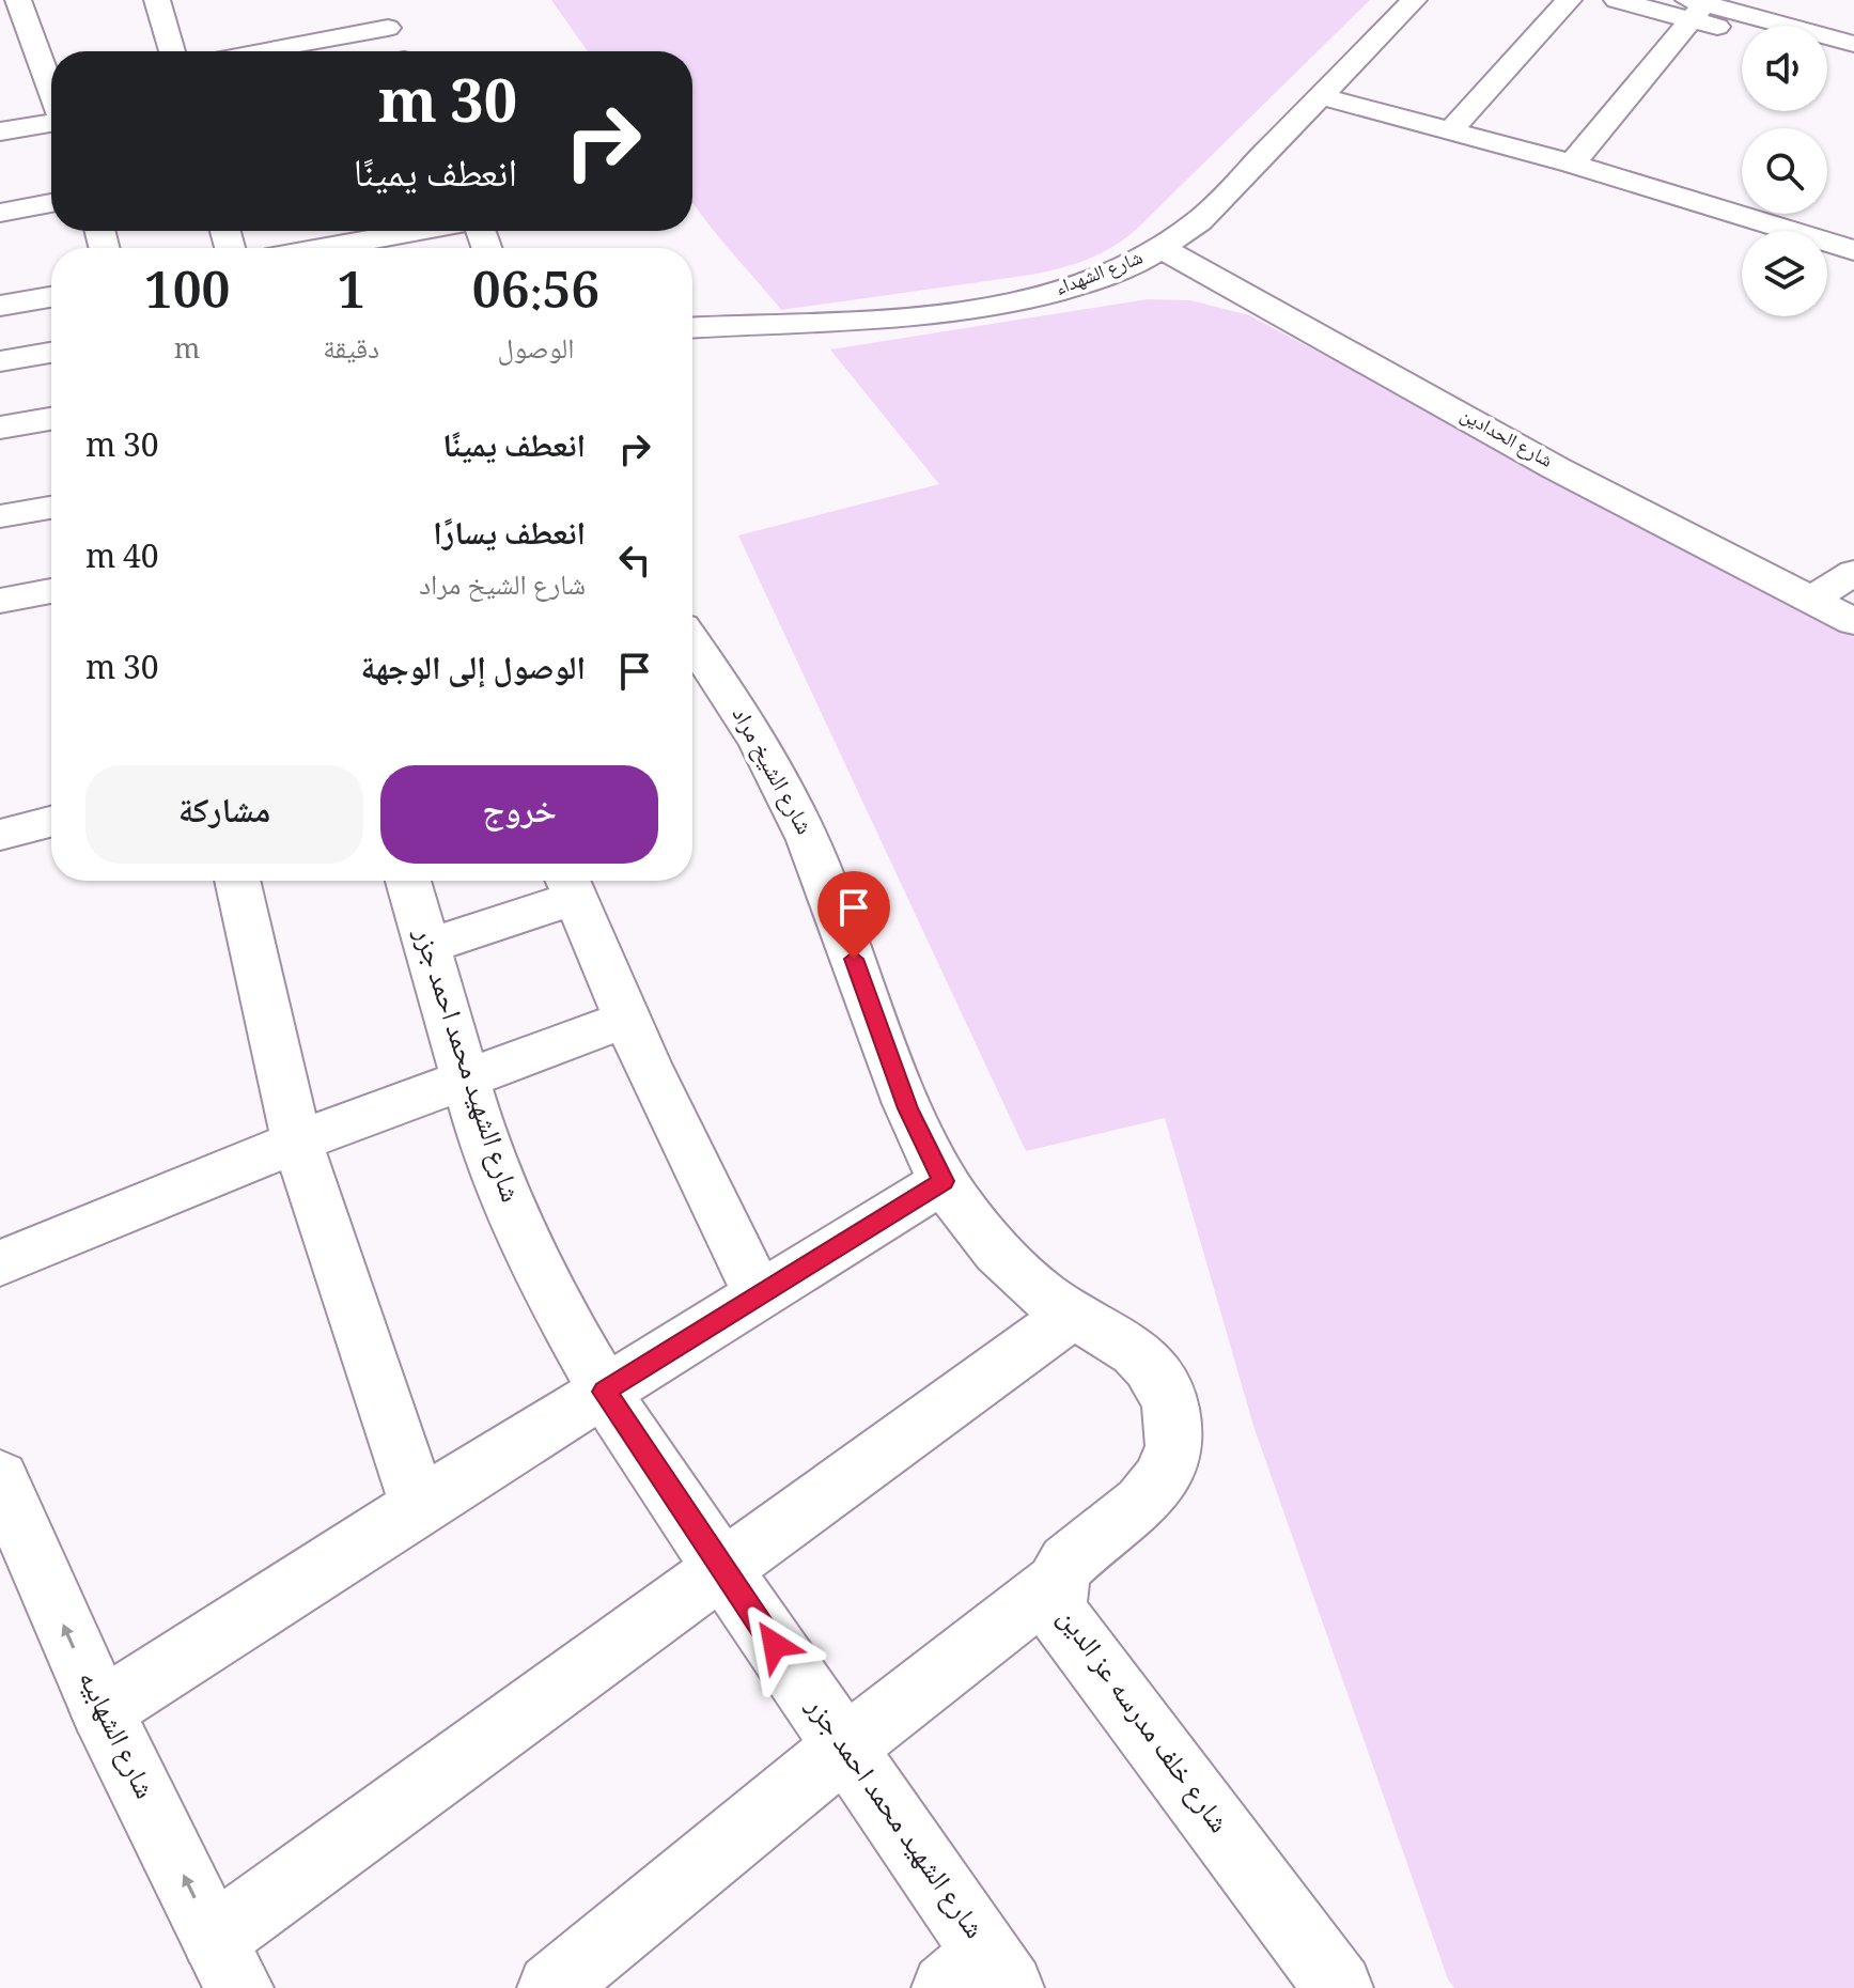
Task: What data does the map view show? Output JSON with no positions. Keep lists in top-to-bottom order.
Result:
{
  "streets": {
    "main road": [
      "شارع الشهداء",
      "شارع الحدادين",
      "شارع الشيخ مراد",
      "شارع الشهيد محمد احمد جزر",
      "شارع خلف مدرسه عز الدين",
      "شارع الشهابيه"
    ]
  },
  "crossings": [
    ["شارع الشهداء", "شارع الحدادين"],
    ["شارع الشيخ مراد", "شارع خلف مدرسه عز الدين"]
  ],
  "page": {
    "turn": ["30 m", "انعطف يمينًا"],
    "eta": [
      "06:56",
      "الوصول",
      "1",
      "دقيقة",
      "100",
      "m"
    ],
    "list": [
      {
        "name": "انعطف يمينًا",
        "value": "30 m"
      },
      {
        "name": "انعطف يسارًا",
        "note": "شارع الشيخ مراد",
        "value": "40 m"
      },
      {
        "name": "الوصول إلى الوجهة",
        "value": "30 m"
      }
    ],
    "buttons": ["خروج", "مشاركة"]
  }
}
